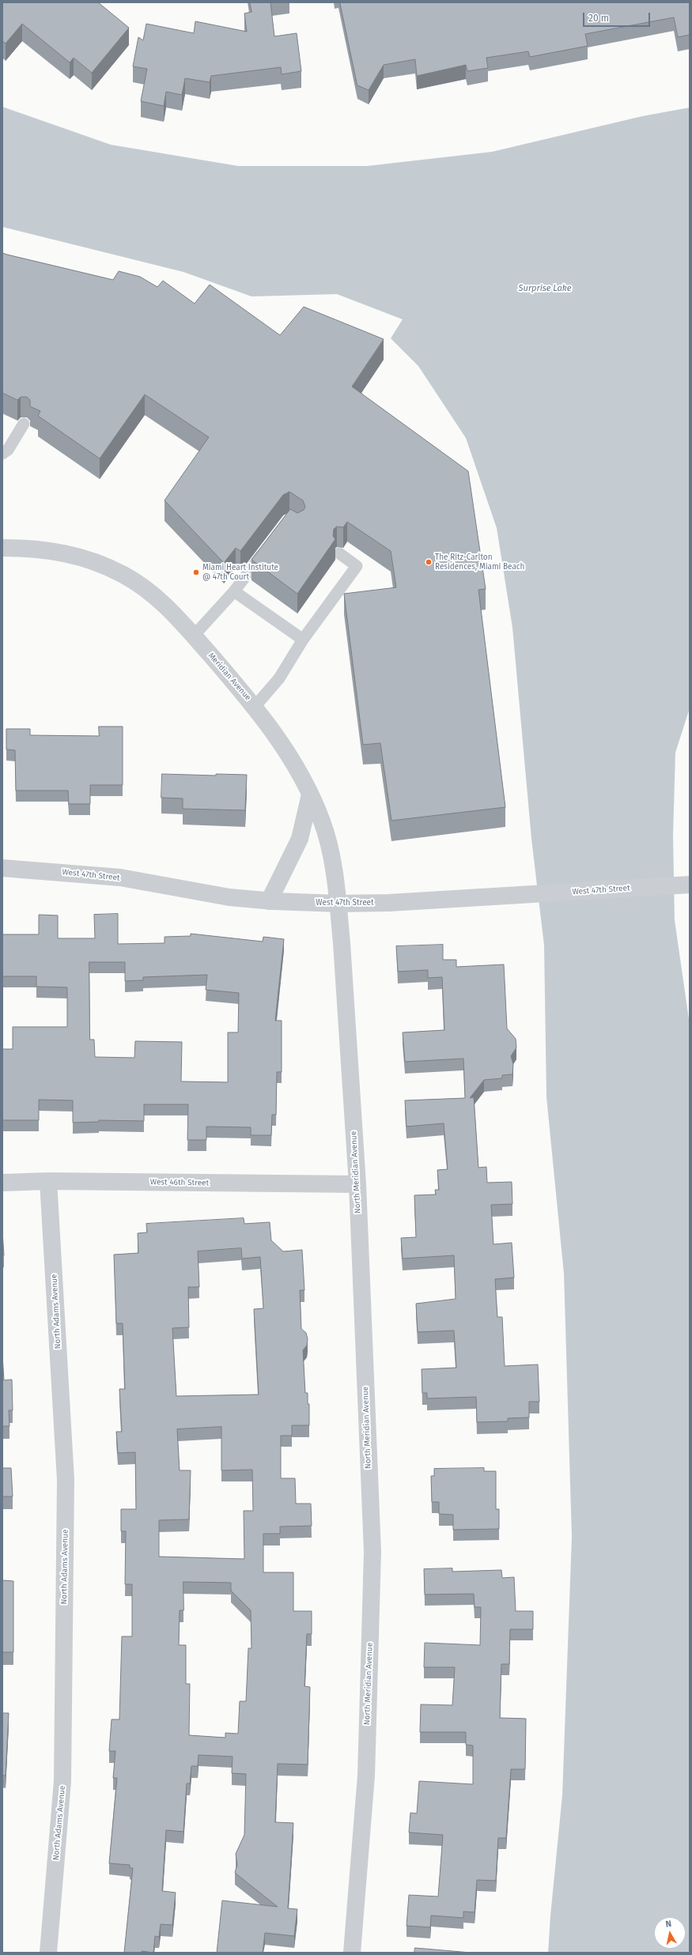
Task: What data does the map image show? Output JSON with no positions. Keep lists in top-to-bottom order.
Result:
{
  "streets": {
    "street": [
      "Meridian Avenue",
      "West 47th Street",
      "North Meridian Avenue",
      "West 46th Street",
      "North Adams Avenue"
    ]
  },
  "crossings": [
    ["Meridian Avenue", "West 47th Street"],
    ["Meridian Avenue", "North Meridian Avenue"],
    ["West 47th Street", "North Meridian Avenue"],
    ["North Meridian Avenue", "West 46th Street"],
    ["West 46th Street", "North Adams Avenue"]
  ],
  "water": ["Surprise Lake"],
  "places": ["The Ritz-Carlton Residences, Miami Beach", "Miami Heart Institute @ 47th Court"],
  "scale_bar": "20 m",
  "north": "top"
}
